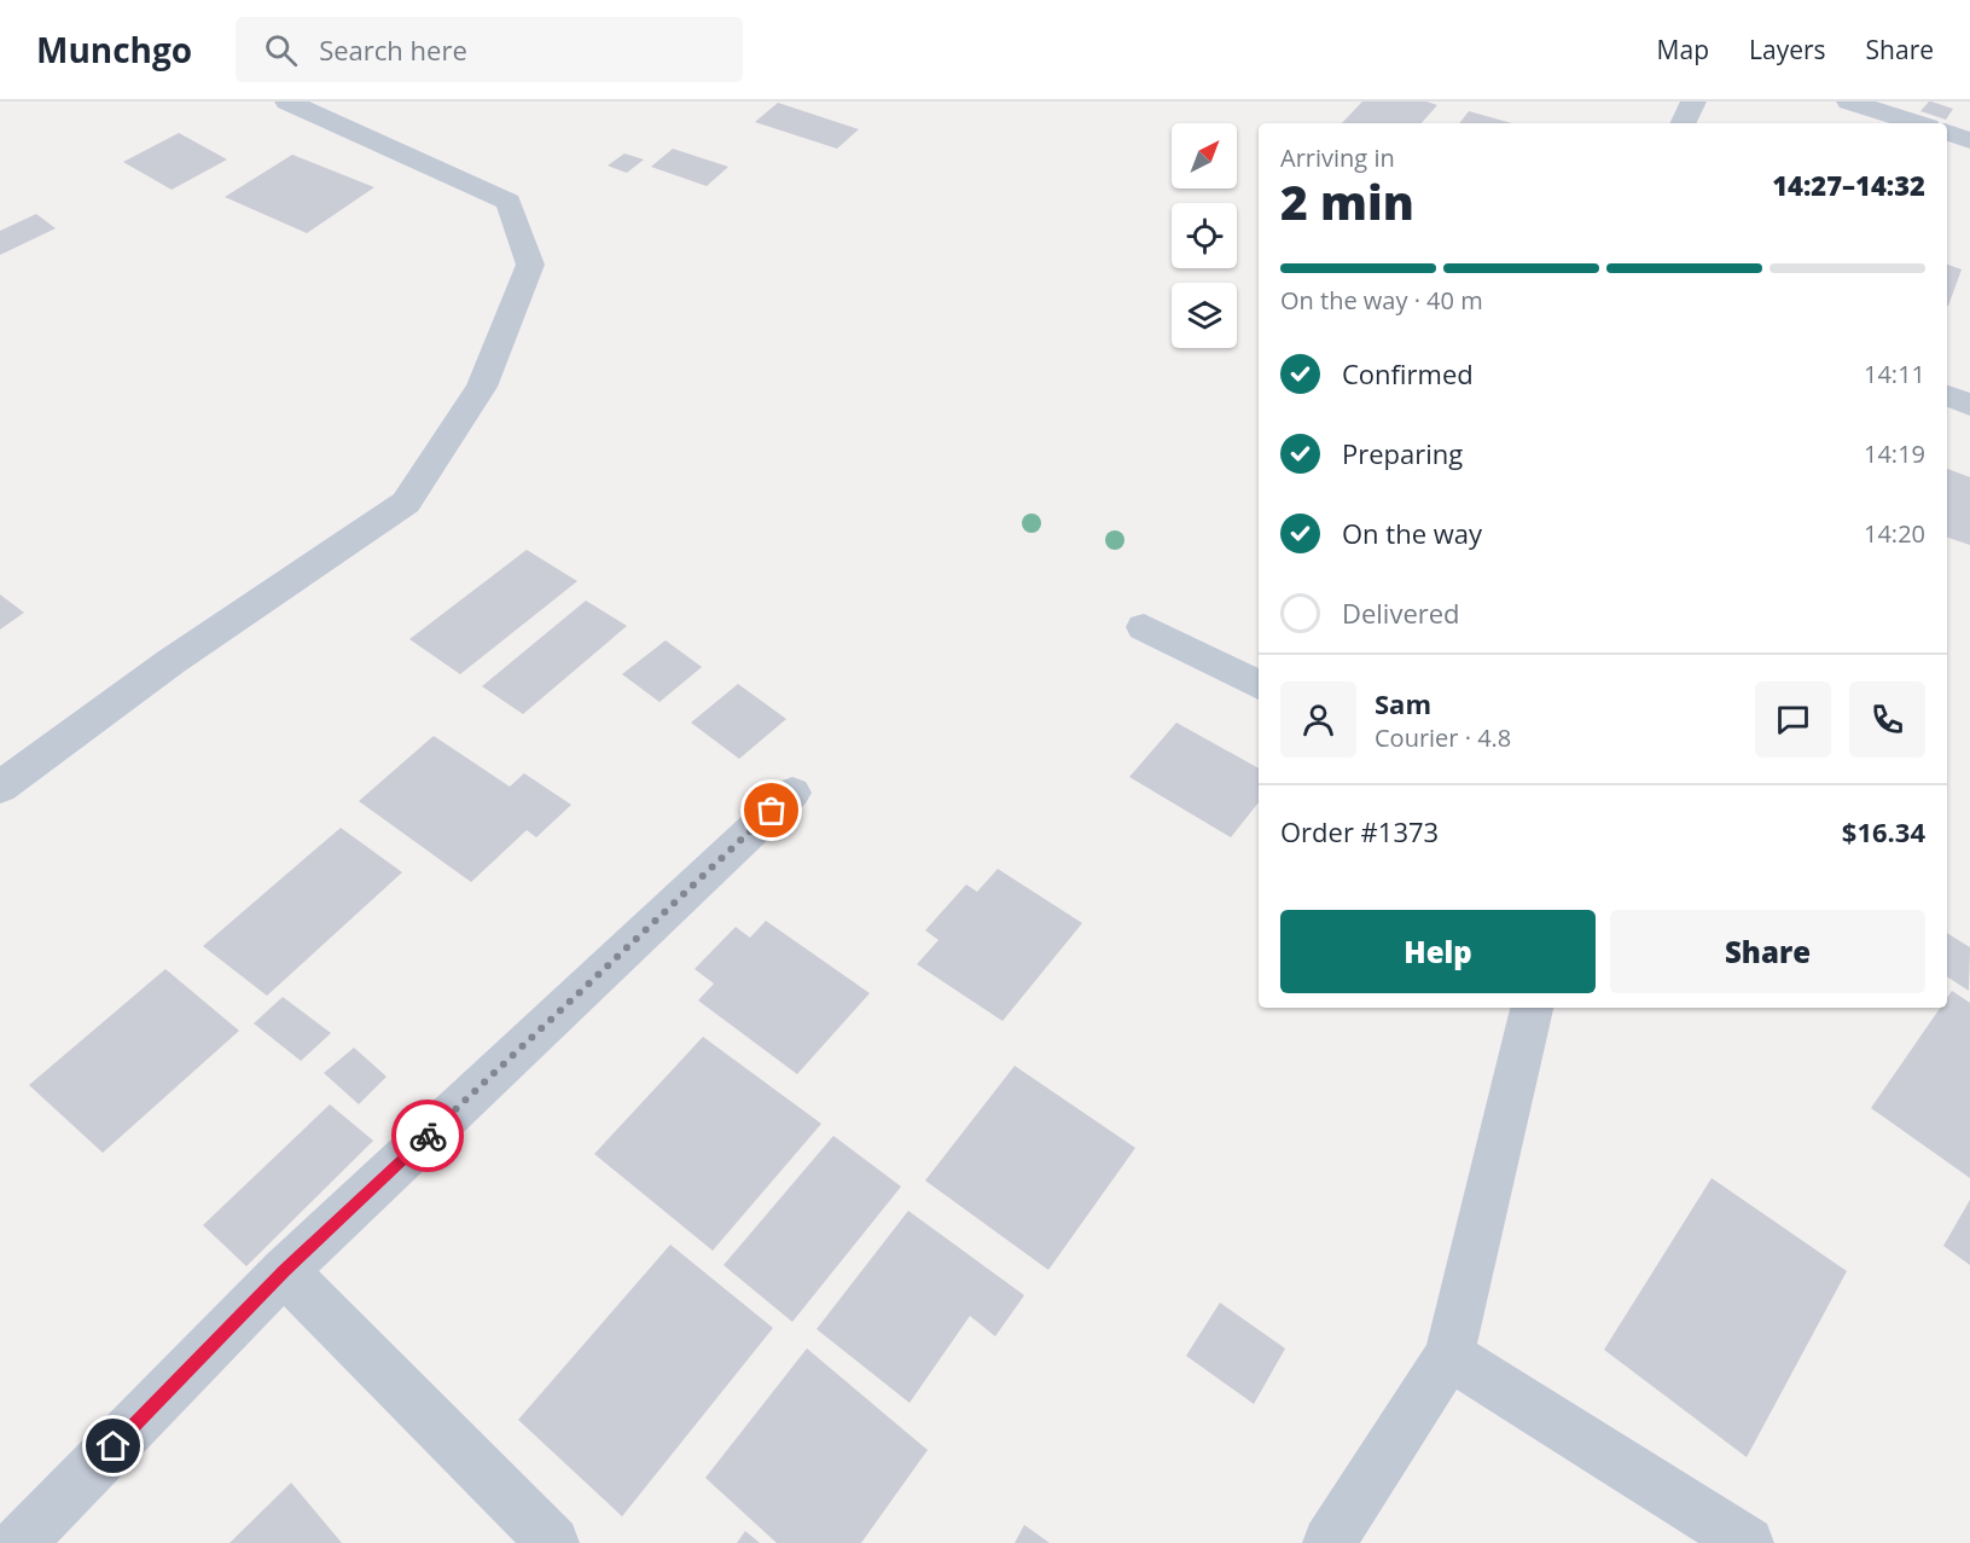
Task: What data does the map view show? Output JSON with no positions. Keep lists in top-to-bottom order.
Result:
{
  "north": "top right",
  "page": {
    "header": "Munchgo",
    "search": "Search here",
    "nav": ["Map", "Layers", "Share"],
    "heading": ["2 min", "Arriving in", "14:27–14:32"],
    "panel": [
      "Sam",
      "Courier · 4.8",
      "Order #1373",
      "$16.34"
    ],
    "bar": "On the way · 40 m",
    "list": [
      ["Confirmed", "14:11"],
      ["Preparing", "14:19"],
      ["On the way", "14:20"],
      "Delivered"
    ],
    "buttons": ["Help", "Share"]
  }
}
